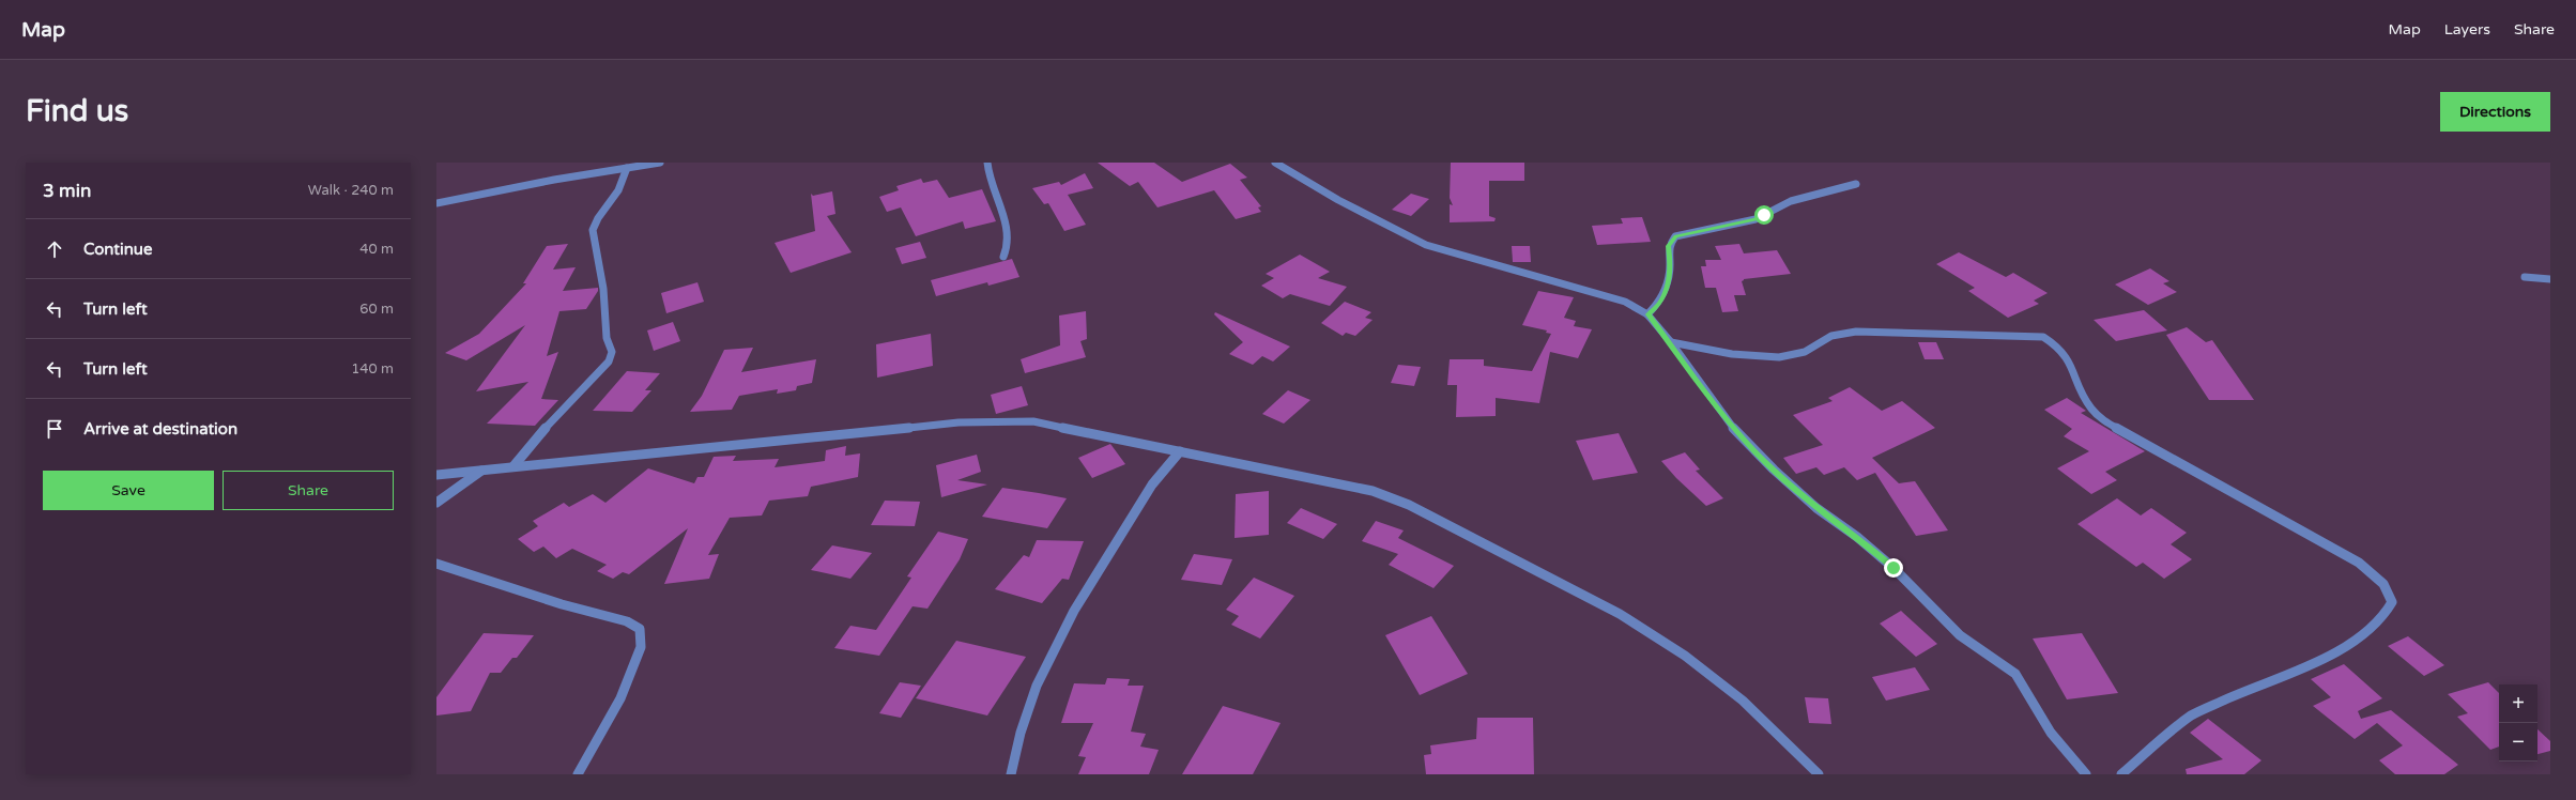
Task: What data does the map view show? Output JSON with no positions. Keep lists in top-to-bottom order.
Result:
{
  "page": {
    "header": "Map",
    "nav": ["Map", "Layers", "Share"],
    "buttons": [
      "Directions",
      ["Save", "Share"]
    ],
    "title": "Find us",
    "heading": ["3 min", "Walk · 240 m"],
    "list": [
      ["Continue", "40 m"],
      ["Turn left", "60 m"],
      ["Turn left", "140 m"],
      "Arrive at destination"
    ],
    "map_buttons": ["+", "−"]
  }
}
